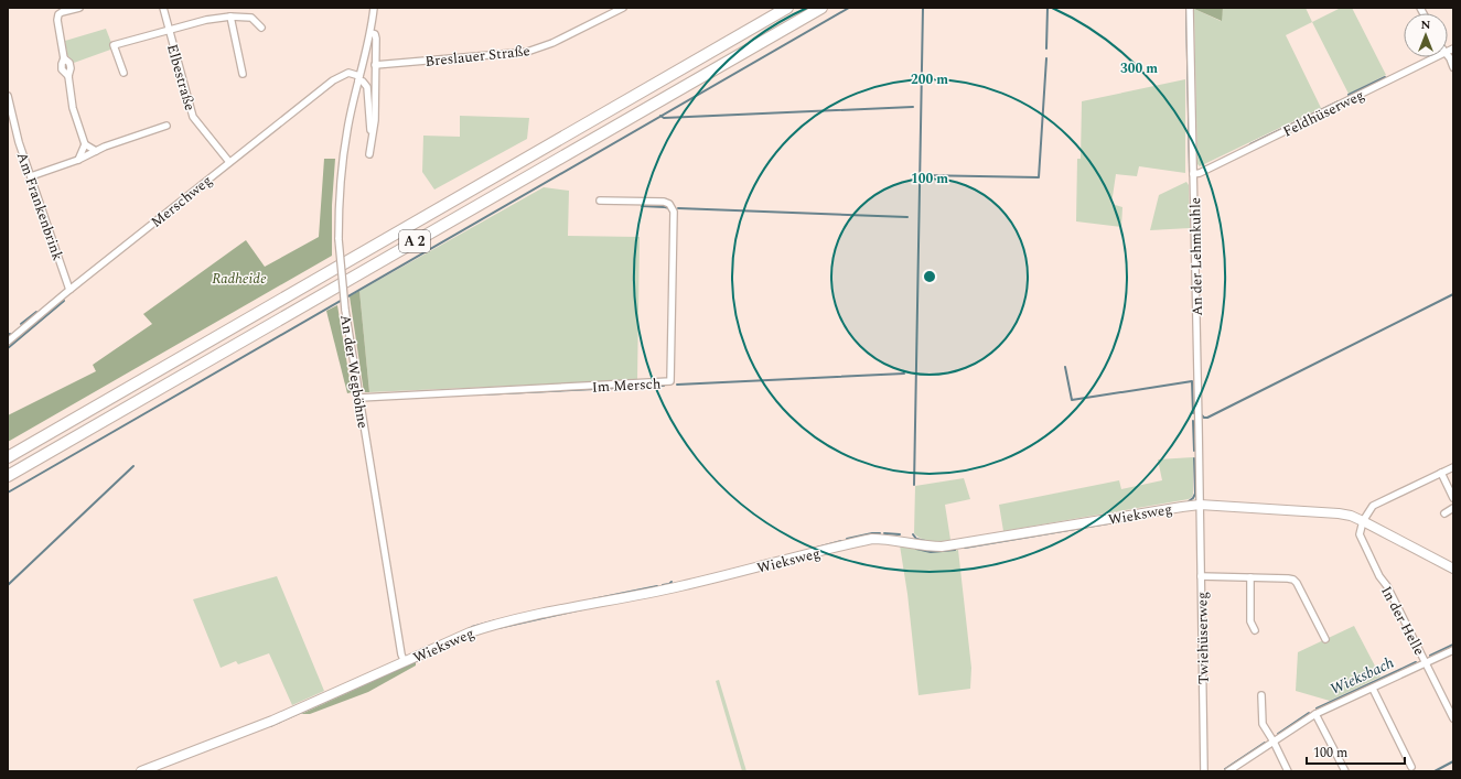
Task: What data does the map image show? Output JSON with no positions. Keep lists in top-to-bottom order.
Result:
{
  "streets": {
    "highway": ["A 2"],
    "street": [
      "Breslauer Straße",
      "Elbestraße",
      "Feldhüserweg",
      "Merschweg",
      "Am Frankenbrink",
      "An der Lehmkuhle",
      "An der Wegböhne",
      "Im Mersch",
      "Wieksweg",
      "In der Helle",
      "Twiehüserweg"
    ]
  },
  "crossings": [
    ["Breslauer Straße", "An der Wegböhne"],
    ["Elbestraße", "Merschweg"],
    ["Feldhüserweg", "An der Lehmkuhle"],
    ["Merschweg", "Am Frankenbrink"],
    ["Merschweg", "An der Wegböhne"],
    ["An der Lehmkuhle", "Wieksweg"],
    ["An der Lehmkuhle", "Twiehüserweg"],
    ["An der Wegböhne", "Im Mersch"],
    ["An der Wegböhne", "Wieksweg"],
    ["Wieksweg", "In der Helle"],
    ["Wieksweg", "Twiehüserweg"]
  ],
  "water": ["Wieksbach"],
  "parks": ["Radheide"],
  "scale_bar": "100 m",
  "north": "top",
  "rings": ["300 m", "200 m", "100 m"]
}
